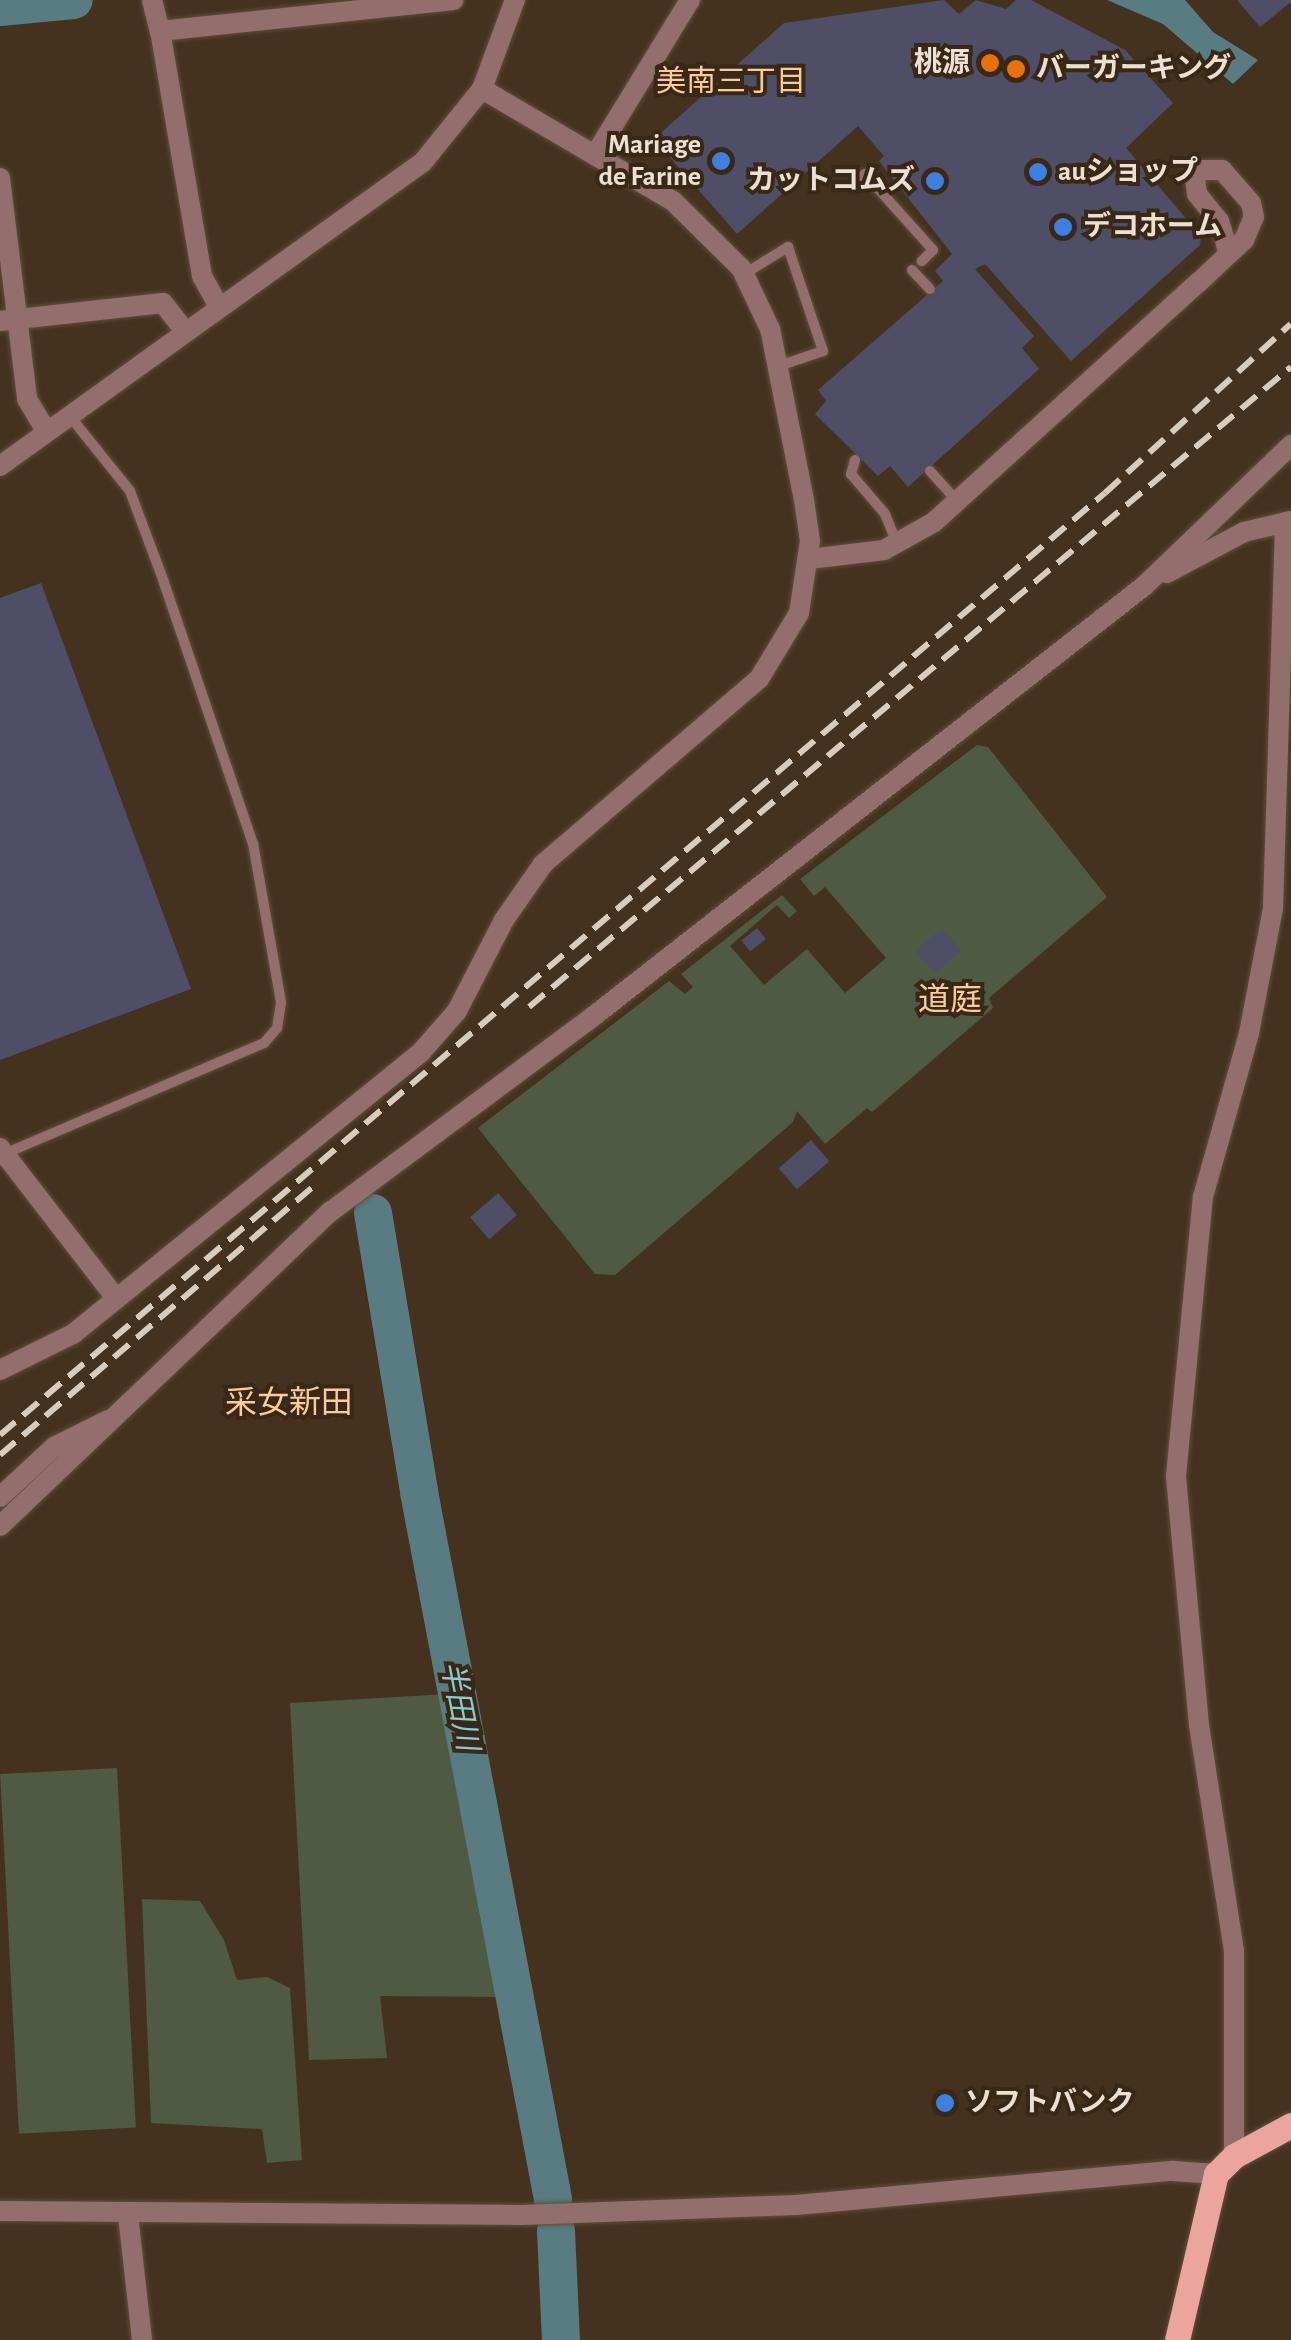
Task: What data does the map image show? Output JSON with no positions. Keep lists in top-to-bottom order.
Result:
{
  "districts": ["美南三丁目", "道庭", "采女新田"],
  "water": ["半田川"],
  "places": [
    "桃源",
    "バーガーキング",
    "Mariage de Farine",
    "auショップ",
    "カットコムズ",
    "デコホーム",
    "ソフトバンク"
  ]
}
